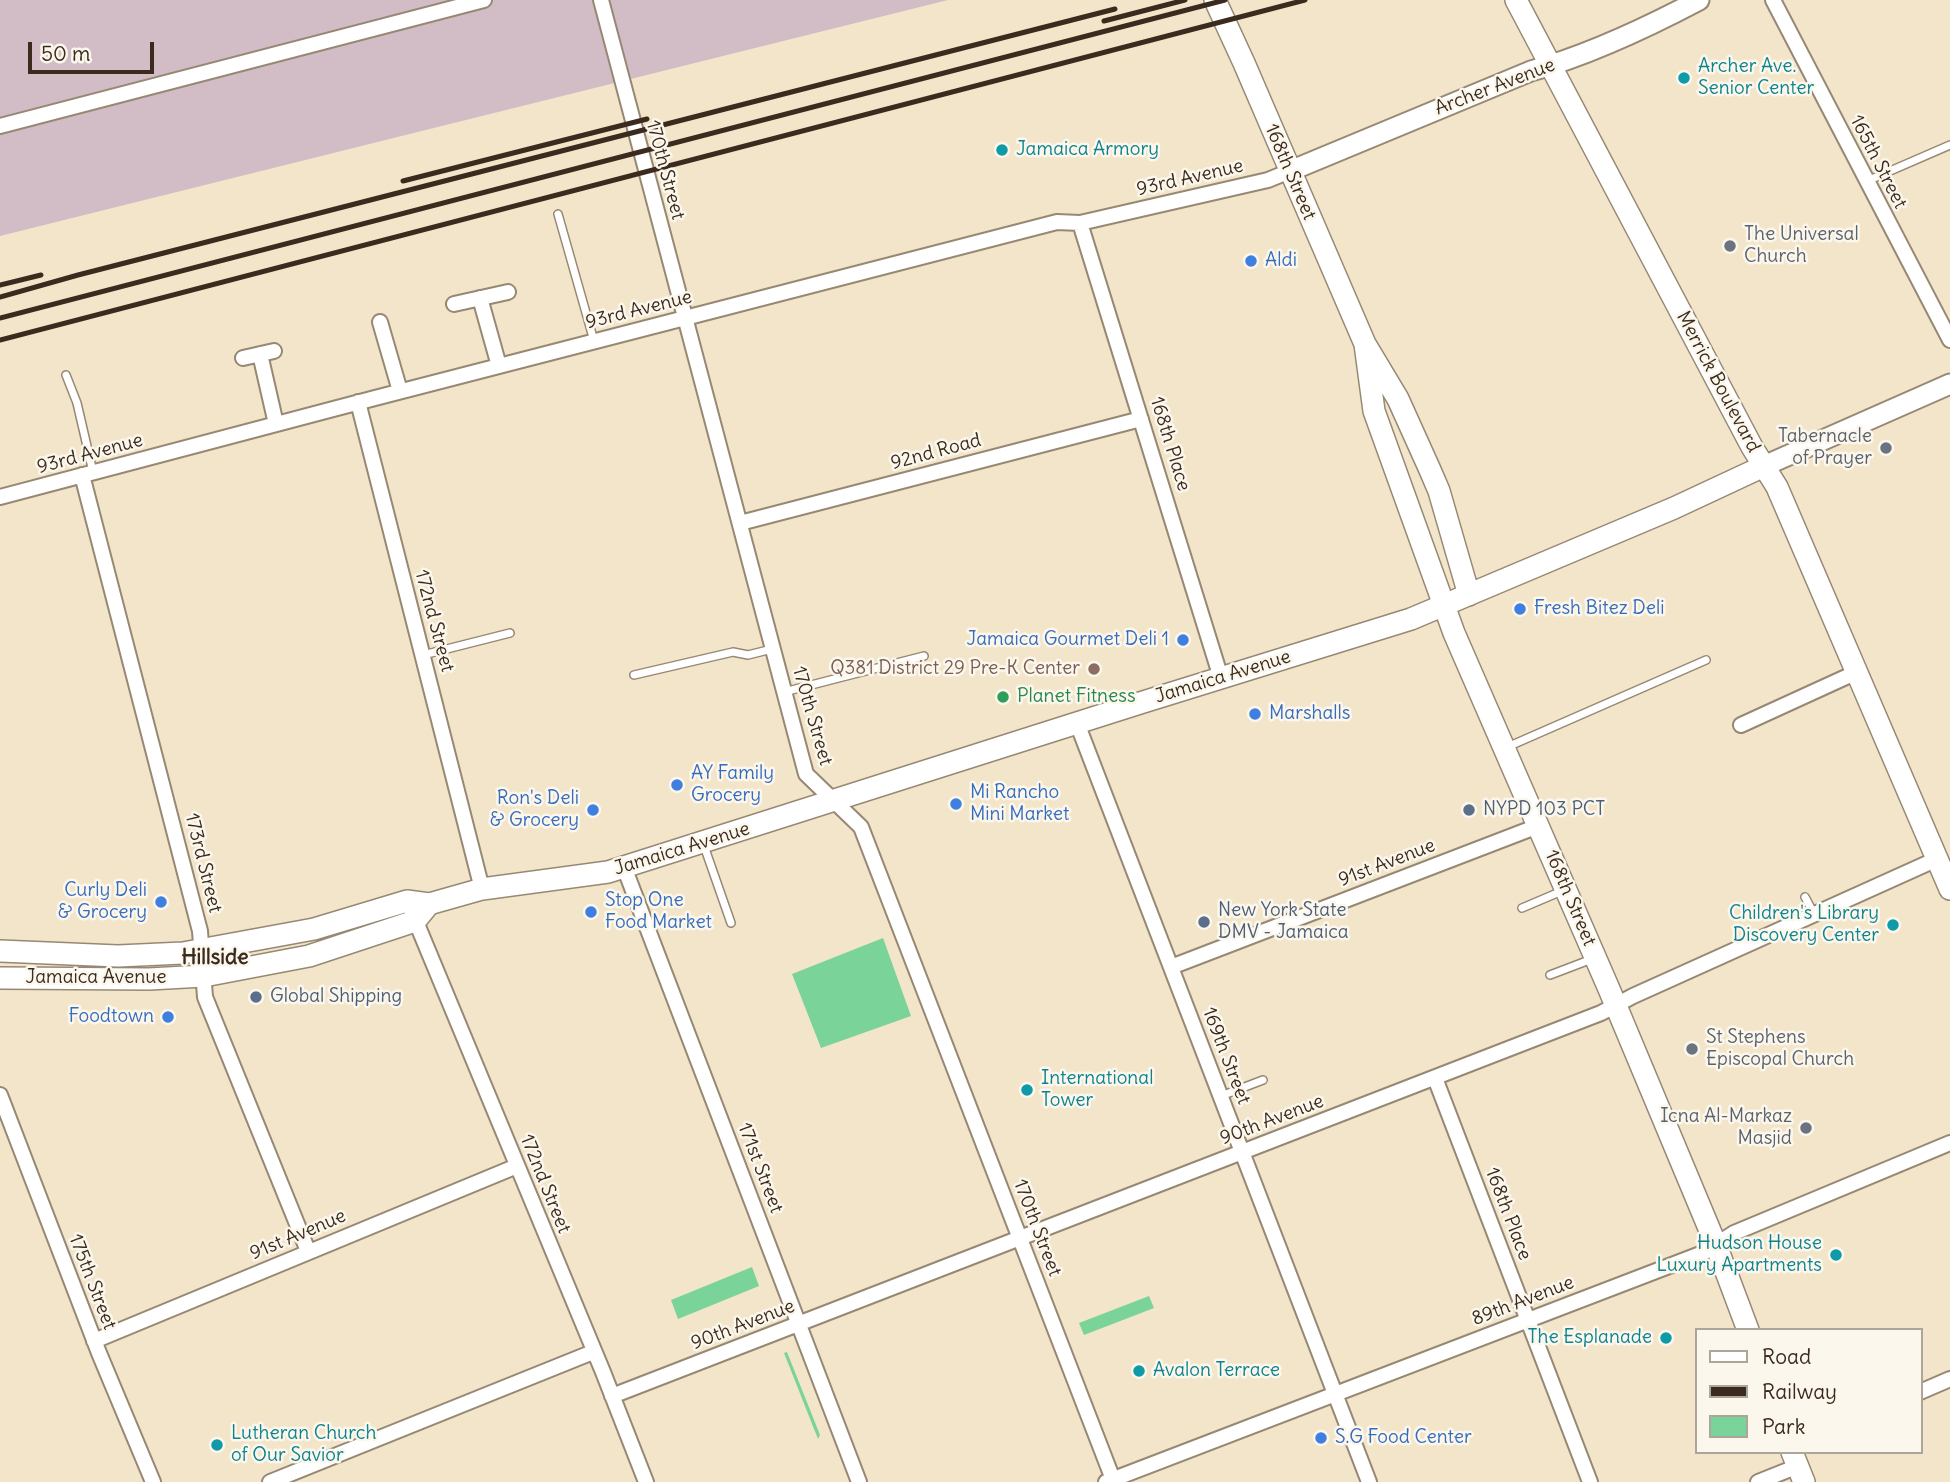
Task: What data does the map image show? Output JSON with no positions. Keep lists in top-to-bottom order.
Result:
{
  "streets": {
    "main road": ["168th Street", "Merrick Boulevard", "Jamaica Avenue"],
    "street": [
      "Archer Avenue",
      "165th Street",
      "170th Street",
      "93rd Avenue",
      "168th Place",
      "92nd Road",
      "172nd Street",
      "173rd Street",
      "91st Avenue",
      "169th Street",
      "90th Avenue",
      "171st Street",
      "175th Street",
      "89th Avenue"
    ]
  },
  "crossings": [
    ["Archer Avenue", "168th Street"],
    ["Archer Avenue", "93rd Avenue"],
    ["Archer Avenue", "Merrick Boulevard"],
    ["170th Street", "93rd Avenue"],
    ["170th Street", "92nd Road"],
    ["170th Street", "Jamaica Avenue"],
    ["170th Street", "90th Avenue"],
    ["170th Street", "89th Avenue"],
    ["168th Street", "93rd Avenue"],
    ["168th Street", "Jamaica Avenue"],
    ["168th Street", "91st Avenue"],
    ["168th Street", "90th Avenue"],
    ["168th Street", "89th Avenue"],
    ["93rd Avenue", "168th Place"],
    ["93rd Avenue", "172nd Street"],
    ["93rd Avenue", "173rd Street"],
    ["Merrick Boulevard", "Jamaica Avenue"],
    ["Merrick Boulevard", "90th Avenue"],
    ["168th Place", "92nd Road"],
    ["168th Place", "Jamaica Avenue"],
    ["168th Place", "90th Avenue"],
    ["168th Place", "89th Avenue"],
    ["172nd Street", "Jamaica Avenue"],
    ["172nd Street", "91st Avenue"],
    ["172nd Street", "90th Avenue"],
    ["Jamaica Avenue", "173rd Street"],
    ["Jamaica Avenue", "169th Street"],
    ["Jamaica Avenue", "171st Street"],
    ["173rd Street", "91st Avenue"],
    ["91st Avenue", "169th Street"],
    ["91st Avenue", "175th Street"],
    ["169th Street", "90th Avenue"],
    ["169th Street", "89th Avenue"],
    ["90th Avenue", "171st Street"]
  ],
  "districts": ["Hillside"],
  "places": [
    "Archer Ave. Senior Center",
    "Jamaica Armory",
    "The Universal Church",
    "Aldi",
    "Tabernacle of Prayer",
    "Fresh Bitez Deli",
    "Jamaica Gourmet Deli 1",
    "Q381 District 29 Pre-K Center",
    "Planet Fitness",
    "Marshalls",
    "AY Family Grocery",
    "Mi Rancho Mini Market",
    "Ron's Deli & Grocery",
    "NYPD 103 PCT",
    "Curly Deli & Grocery",
    "Stop One Food Market",
    "New York State DMV - Jamaica",
    "Children's Library Discovery Center",
    "Global Shipping",
    "Foodtown",
    "St Stephens Episcopal Church",
    "International Tower",
    "Icna Al-Markaz Masjid",
    "Hudson House Luxury Apartments",
    "The Esplanade",
    "Avalon Terrace",
    "S.G Food Center",
    "Lutheran Church of Our Savior"
  ],
  "legend": ["Road", "Railway", "Park"],
  "scale_bar": "50 m"
}
